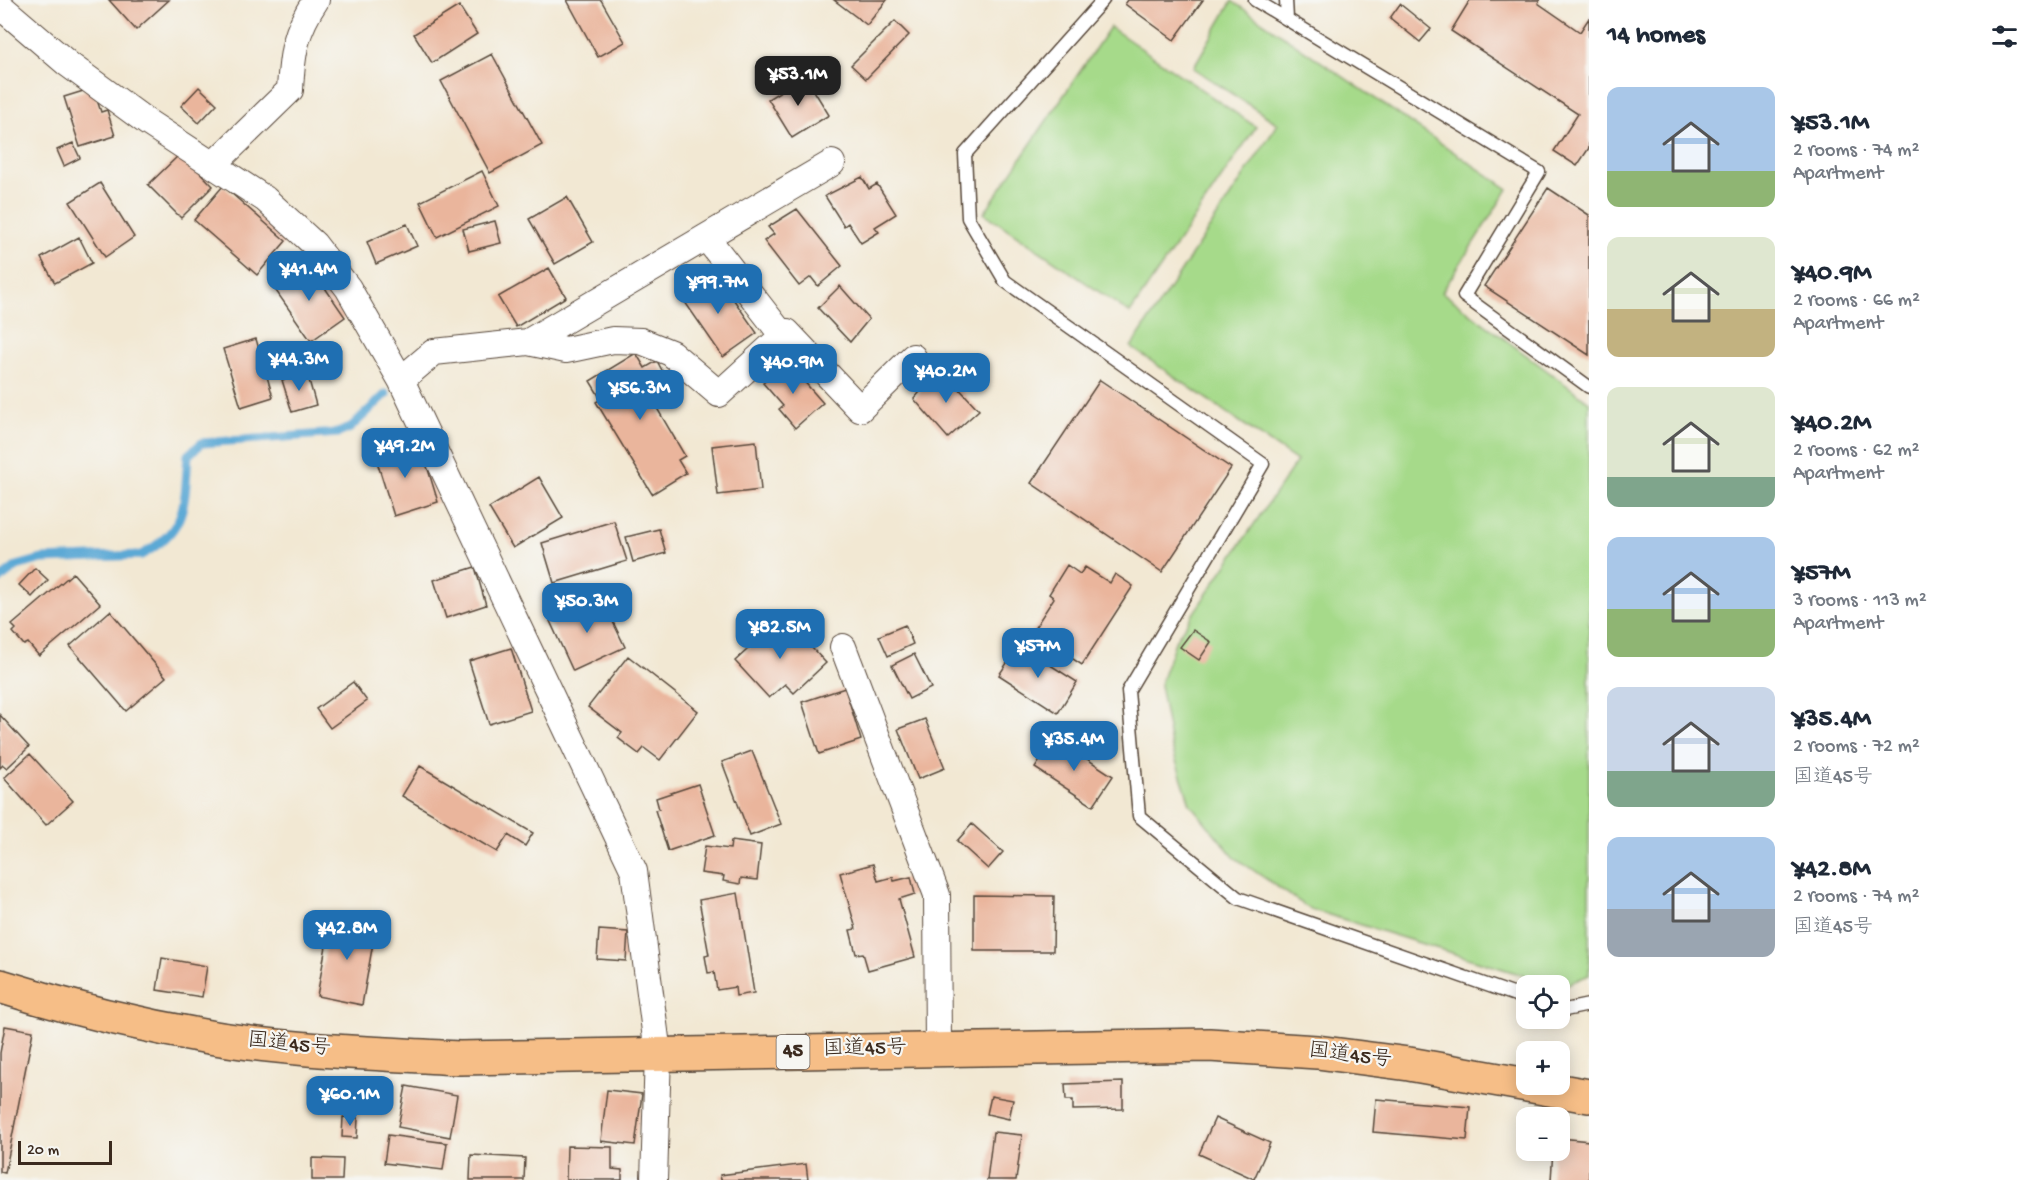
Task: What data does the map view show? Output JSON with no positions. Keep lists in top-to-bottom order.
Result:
{
  "streets": {
    "highway": ["国道45号", "45"]
  },
  "scale_bar": "20 m",
  "page": {
    "heading": "14 homes",
    "price": [
      "¥53.1M",
      "¥41.4M",
      "¥99.7M",
      "¥44.3M",
      "¥40.9M",
      "¥40.2M",
      "¥56.3M",
      "¥49.2M",
      "¥50.3M",
      "¥82.5M",
      "¥57M",
      "¥35.4M",
      "¥42.8M",
      "¥60.1M"
    ],
    "list": [
      {
        "name": "¥53.1M",
        "note": "2 rooms · 74 m² · Apartment"
      },
      {
        "name": "¥40.9M",
        "note": "2 rooms · 66 m² · Apartment"
      },
      {
        "name": "¥40.2M",
        "note": "2 rooms · 62 m² · Apartment"
      },
      {
        "name": "¥57M",
        "note": "3 rooms · 113 m² · Apartment"
      },
      {
        "name": "¥35.4M",
        "note": "2 rooms · 72 m² · 国道45号"
      },
      {
        "name": "¥42.8M",
        "note": "2 rooms · 74 m² · 国道45号"
      }
    ],
    "map_buttons": ["+", "−"],
    "scale": "20 m"
  }
}
